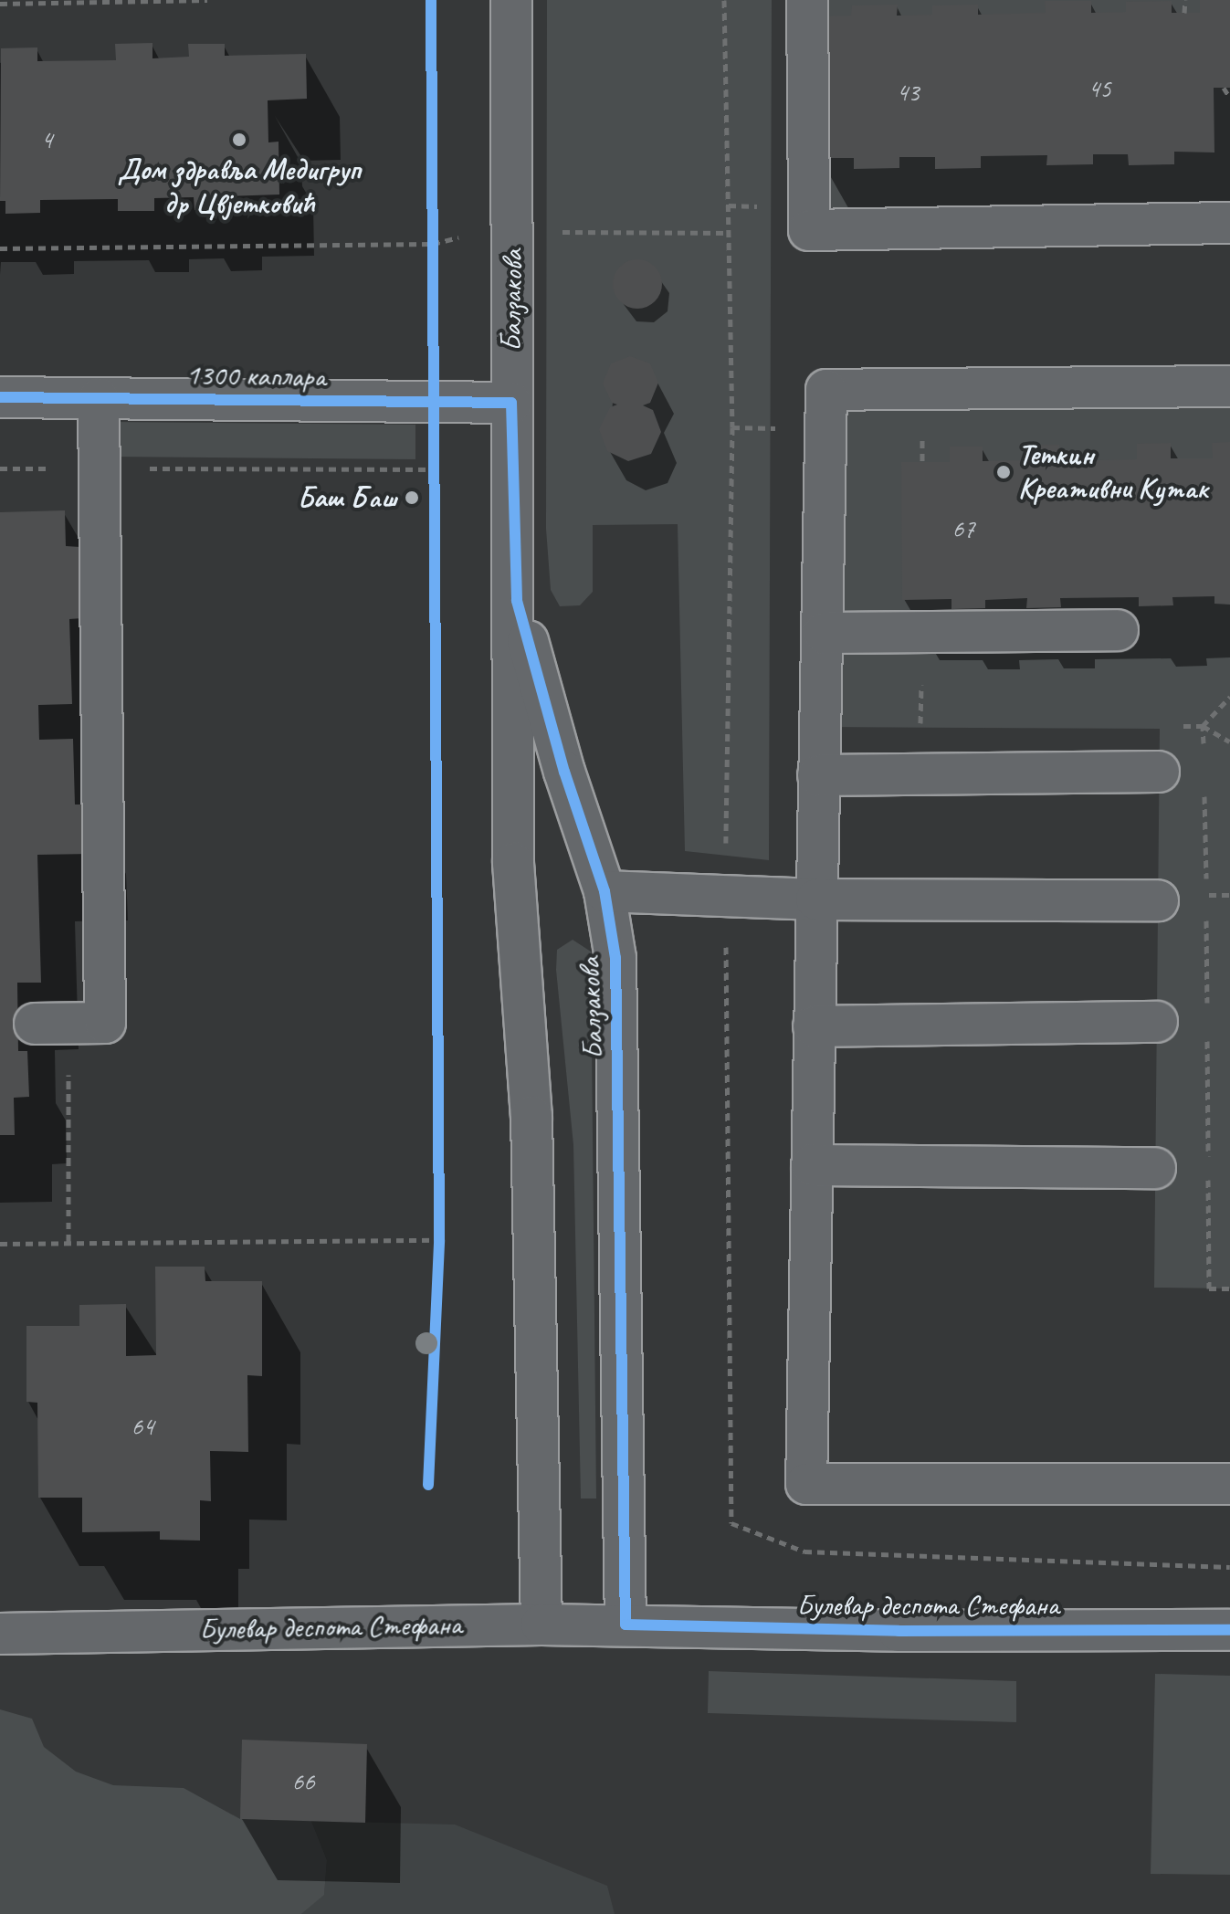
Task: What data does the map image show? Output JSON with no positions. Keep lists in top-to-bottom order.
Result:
{
  "streets": {
    "street": ["Балзакова", "1300 каплара", "Булевар деспота Стефана"]
  },
  "crossings": [
    ["Балзакова", "1300 каплара"],
    ["Балзакова", "Булевар деспота Стефана"]
  ],
  "places": ["Дом здравља Медигруп др Цвјетковић", "Теткин Креативни Кутак", "Баш Баш"],
  "house_numbers": [
    "45",
    "43",
    "4",
    "67",
    "64",
    "66"
  ]
}
